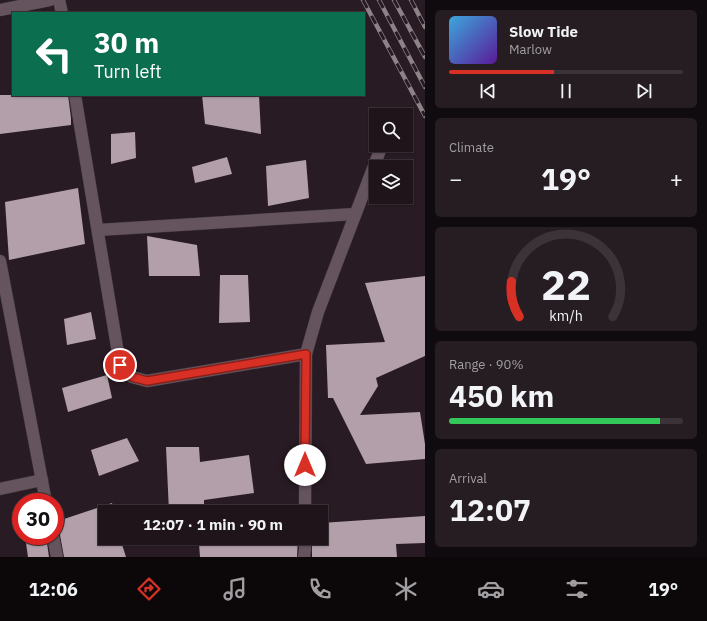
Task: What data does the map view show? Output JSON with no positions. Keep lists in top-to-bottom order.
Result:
{
  "page": {
    "turn": ["30 m", "Turn left"],
    "song": ["Slow Tide", "Marlow"],
    "tile": [
      "Climate",
      ["Range · 90%", "450 km"],
      ["Arrival", "12:07"]
    ],
    "heat": ["−", "19°", "+"],
    "limit": "30",
    "trip": "12:07 · 1 min · 90 m",
    "tabs": ["12:06", "19°"],
    "gauge": ["22", "km/h"]
  }
}
